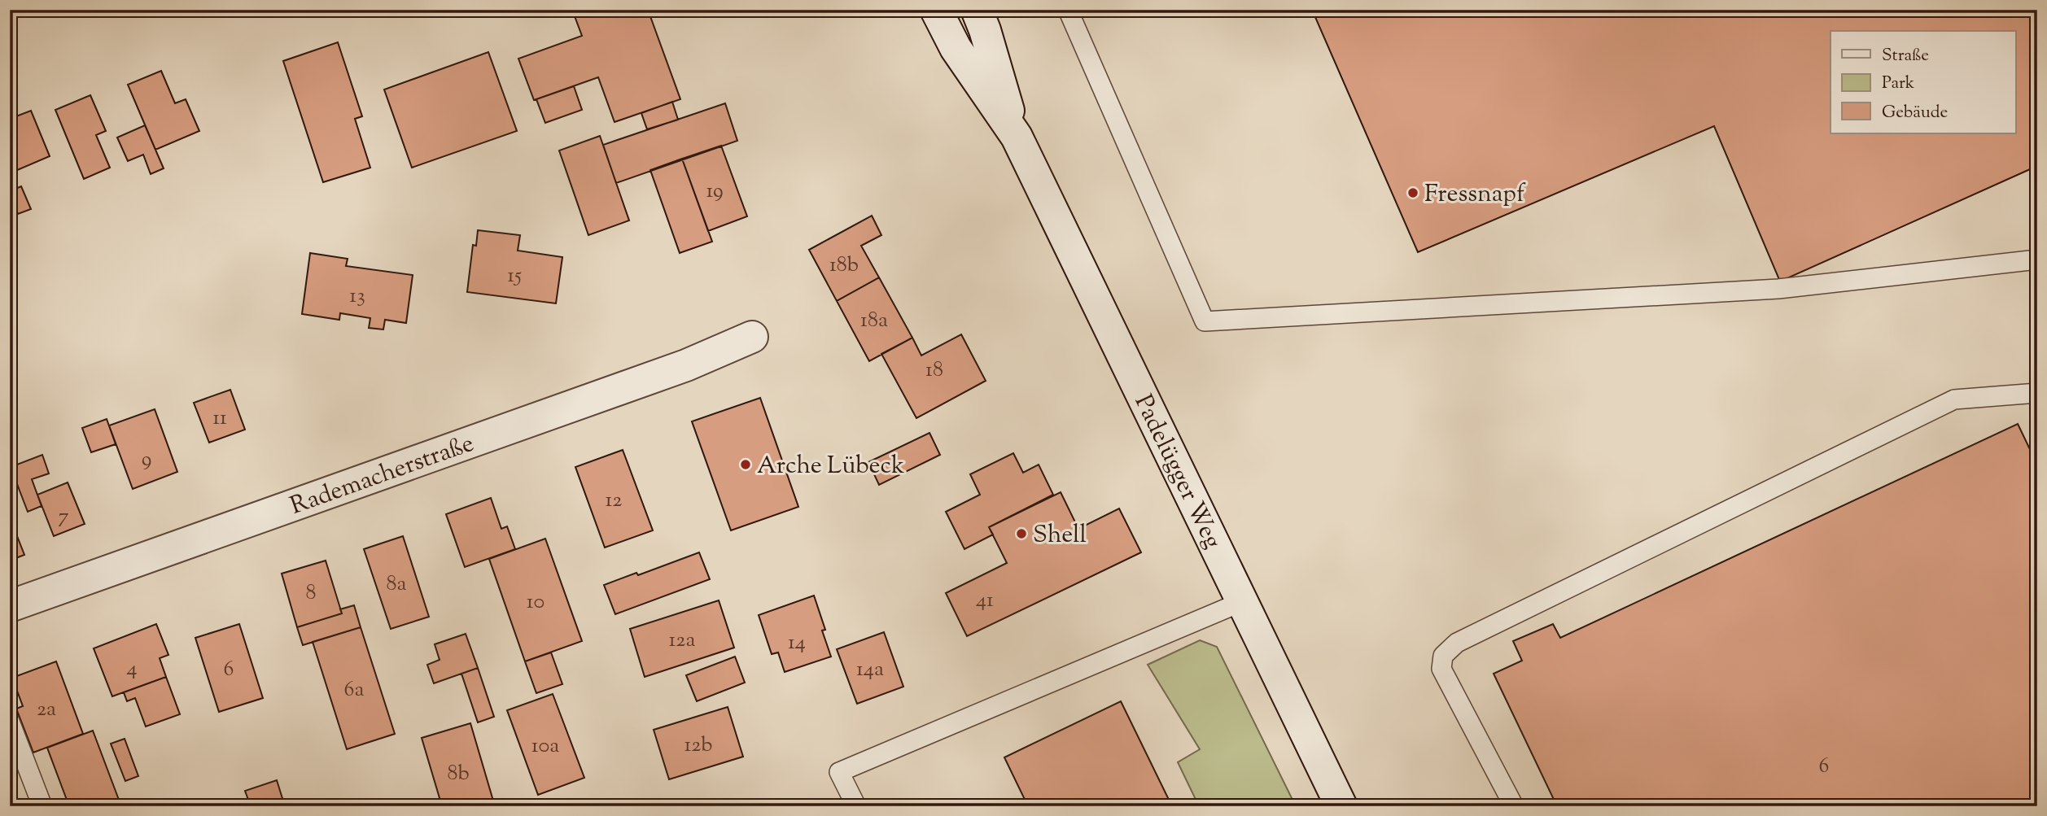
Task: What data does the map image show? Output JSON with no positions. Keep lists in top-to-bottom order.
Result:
{
  "streets": {
    "main road": ["Padelügger Weg", "Rademacherstraße"]
  },
  "places": ["Fressnapf", "Arche Lübeck", "Shell"],
  "house_numbers": [
    "19",
    "18b",
    "15",
    "13",
    "18a",
    "18",
    "11",
    "9",
    "12",
    "7",
    "8a",
    "8",
    "41",
    "10",
    "12a",
    "14",
    "4",
    "6",
    "14a",
    "6a",
    "2a",
    "12b",
    "10a",
    "6",
    "8b"
  ],
  "legend": ["Straße", "Park", "Gebäude"]
}
